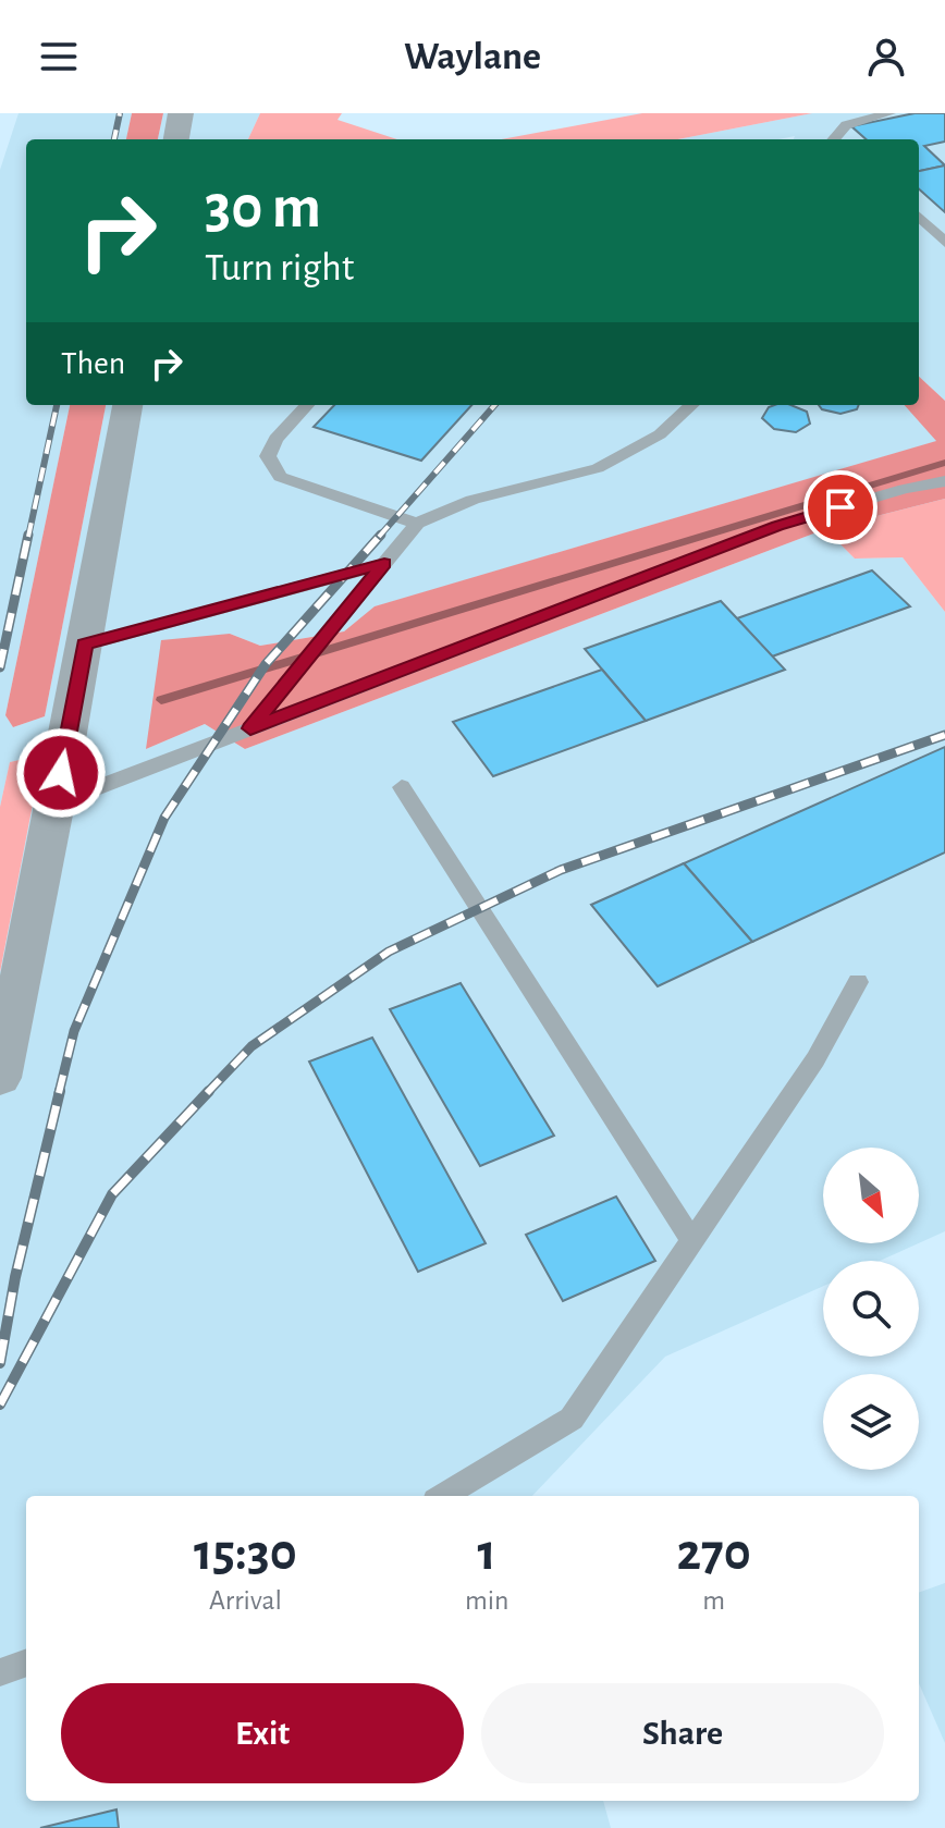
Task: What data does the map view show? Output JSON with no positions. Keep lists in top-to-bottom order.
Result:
{
  "north": "bottom right",
  "page": {
    "header": "Waylane",
    "turn": ["30 m", "Turn right"],
    "then": "Then",
    "eta": [
      "15:30",
      "Arrival",
      "1",
      "min",
      "270",
      "m"
    ],
    "buttons": ["Exit", "Share"]
  }
}
